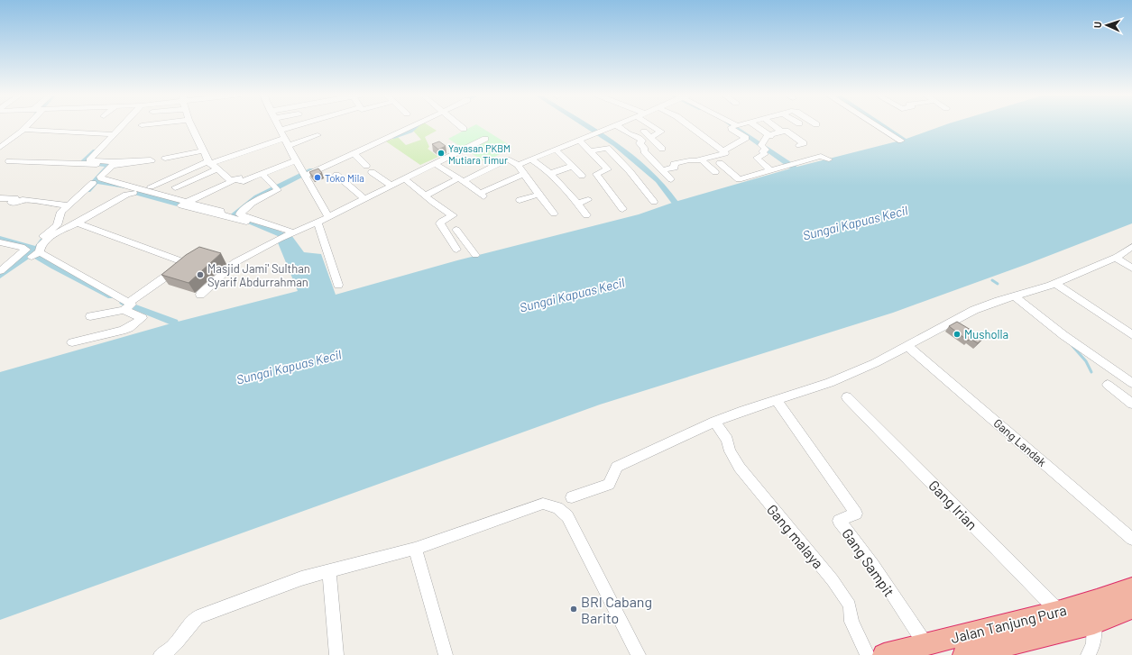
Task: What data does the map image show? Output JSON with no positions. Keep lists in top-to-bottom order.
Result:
{
  "streets": {
    "highway": ["Jalan Tanjung Pura"],
    "street": [
      "Gang Landak",
      "Gang Irian",
      "Gang malaya",
      "Gang Sampit"
    ]
  },
  "crossings": [
    ["Gang Irian", "Jalan Tanjung Pura"],
    ["Gang Sampit", "Jalan Tanjung Pura"]
  ],
  "water": ["Sungai Kapuas Kecil"],
  "places": [
    "Yayasan PKBM Mutiara Timur",
    "Toko Mila",
    "Masjid Jami' Sulthan Syarif Abdurrahman",
    "Musholla",
    "BRI Cabang Barito"
  ],
  "north": "left"
}
